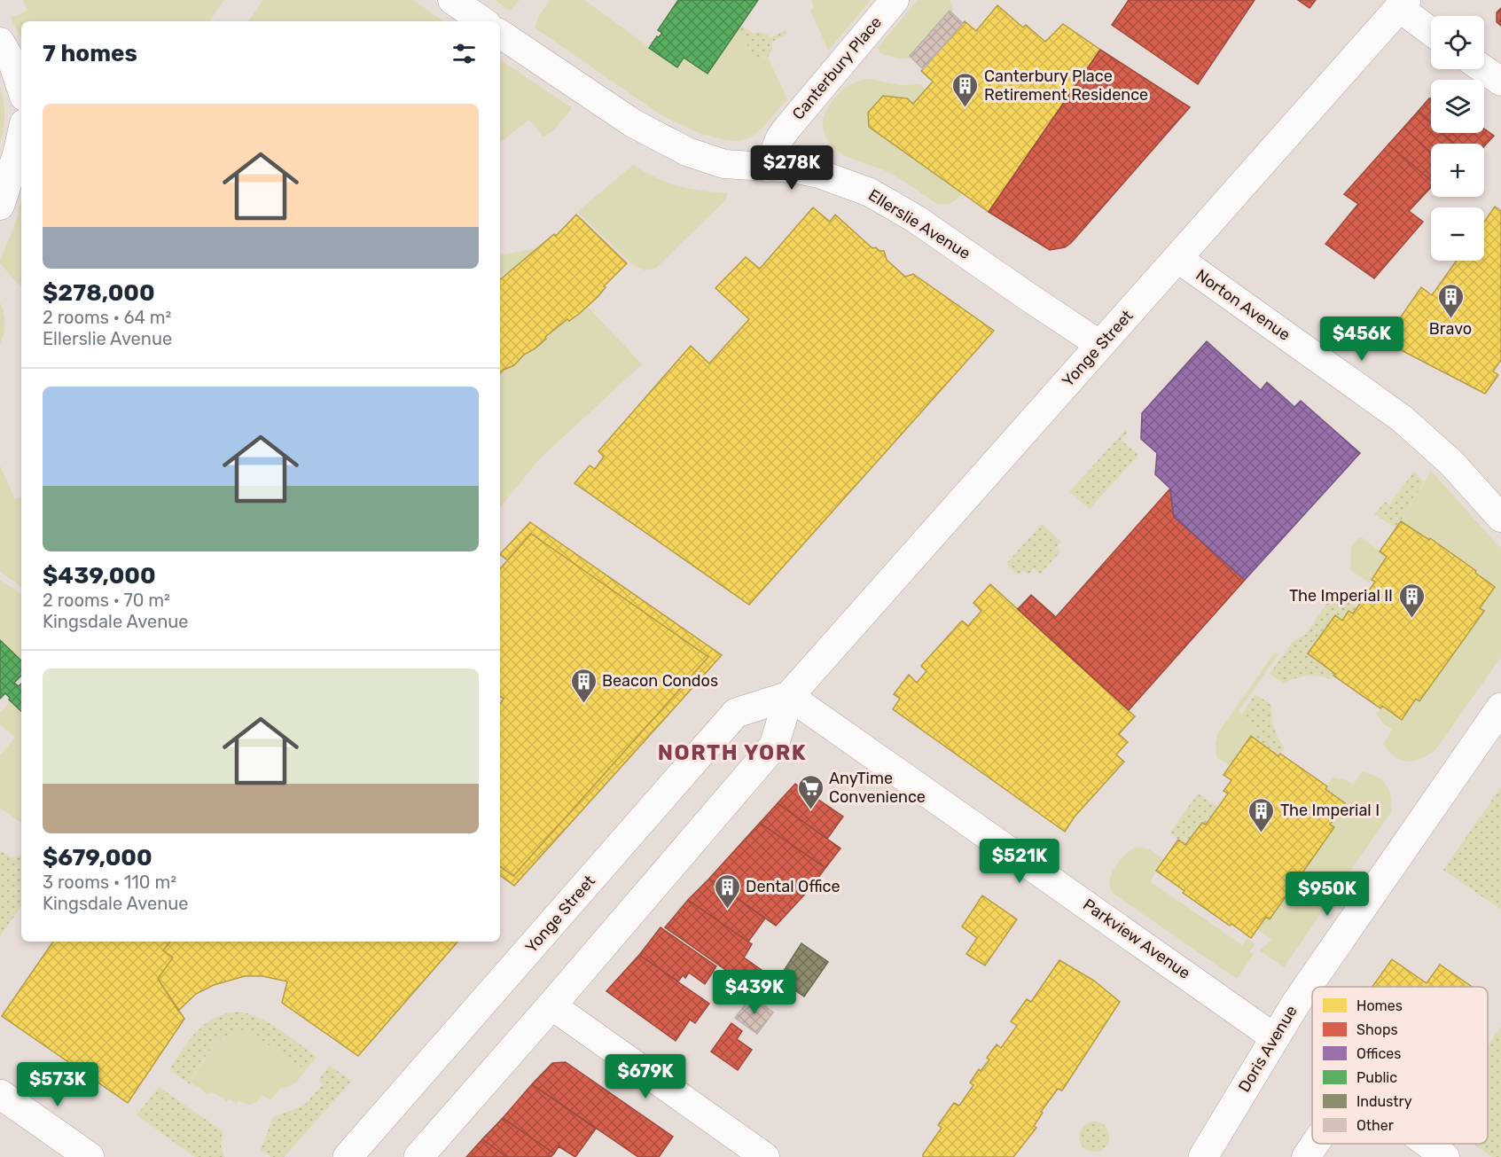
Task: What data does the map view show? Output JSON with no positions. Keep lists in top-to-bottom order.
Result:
{
  "streets": {
    "main road": ["Yonge Street", "Doris Avenue"],
    "street": [
      "Canterbury Place",
      "Ellerslie Avenue",
      "Norton Avenue",
      "Parkview Avenue"
    ]
  },
  "crossings": [
    ["Canterbury Place", "Ellerslie Avenue"],
    ["Ellerslie Avenue", "Yonge Street"],
    ["Norton Avenue", "Yonge Street"],
    ["Yonge Street", "Parkview Avenue"],
    ["Parkview Avenue", "Doris Avenue"]
  ],
  "districts": ["NORTH YORK"],
  "places": {
    "building": [
      "Canterbury Place Retirement Residence",
      "Bravo",
      "The Imperial II",
      "Beacon Condos",
      "The Imperial I",
      "Dental Office"
    ],
    "supermarket": ["AnyTime Convenience"]
  },
  "legend": [
    "Homes",
    "Shops",
    "Offices",
    "Public",
    "Industry",
    "Other"
  ],
  "page": {
    "map_buttons": ["+", "−"],
    "heading": "7 homes",
    "list": [
      {
        "name": "$278,000",
        "note": "2 rooms · 64 m² · Ellerslie Avenue"
      },
      {
        "name": "$439,000",
        "note": "2 rooms · 70 m² · Kingsdale Avenue"
      },
      {
        "name": "$679,000",
        "note": "3 rooms · 110 m² · Kingsdale Avenue"
      }
    ],
    "price": [
      "$278K",
      "$456K",
      "$521K",
      "$950K",
      "$439K",
      "$679K",
      "$573K"
    ]
  }
}
